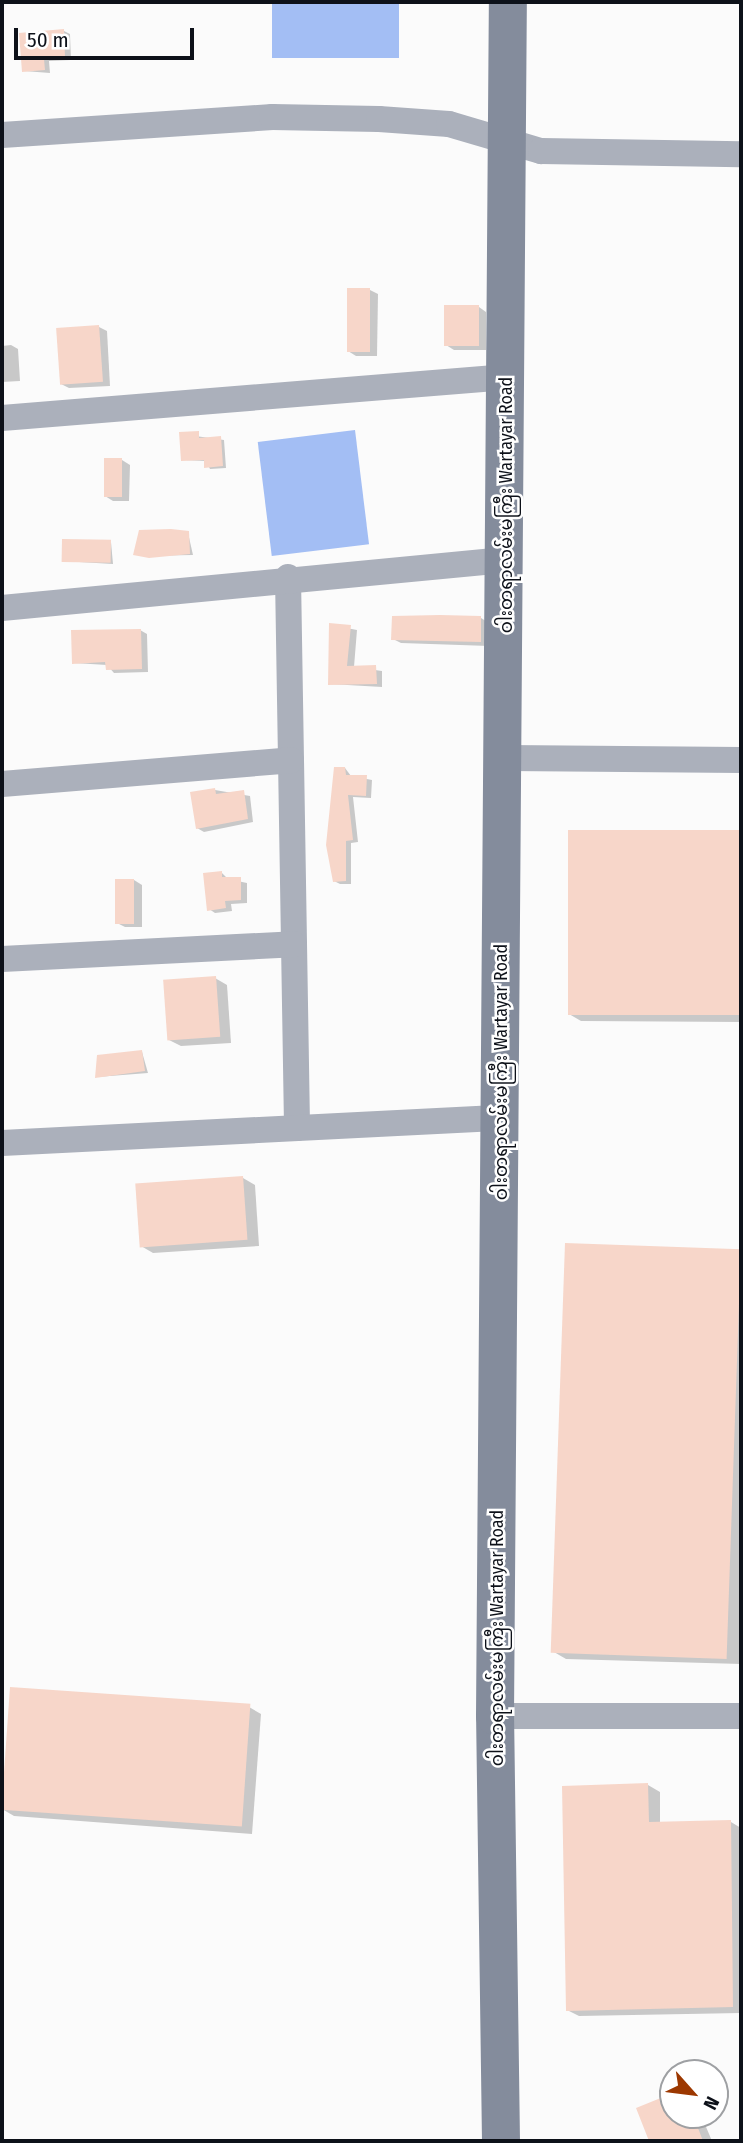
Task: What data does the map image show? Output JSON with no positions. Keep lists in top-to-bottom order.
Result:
{
  "streets": {
    "street": ["ဝါးတရာလမ်းမကြီး Wartayar Road"]
  },
  "scale_bar": "50 m",
  "north": "bottom right"
}
